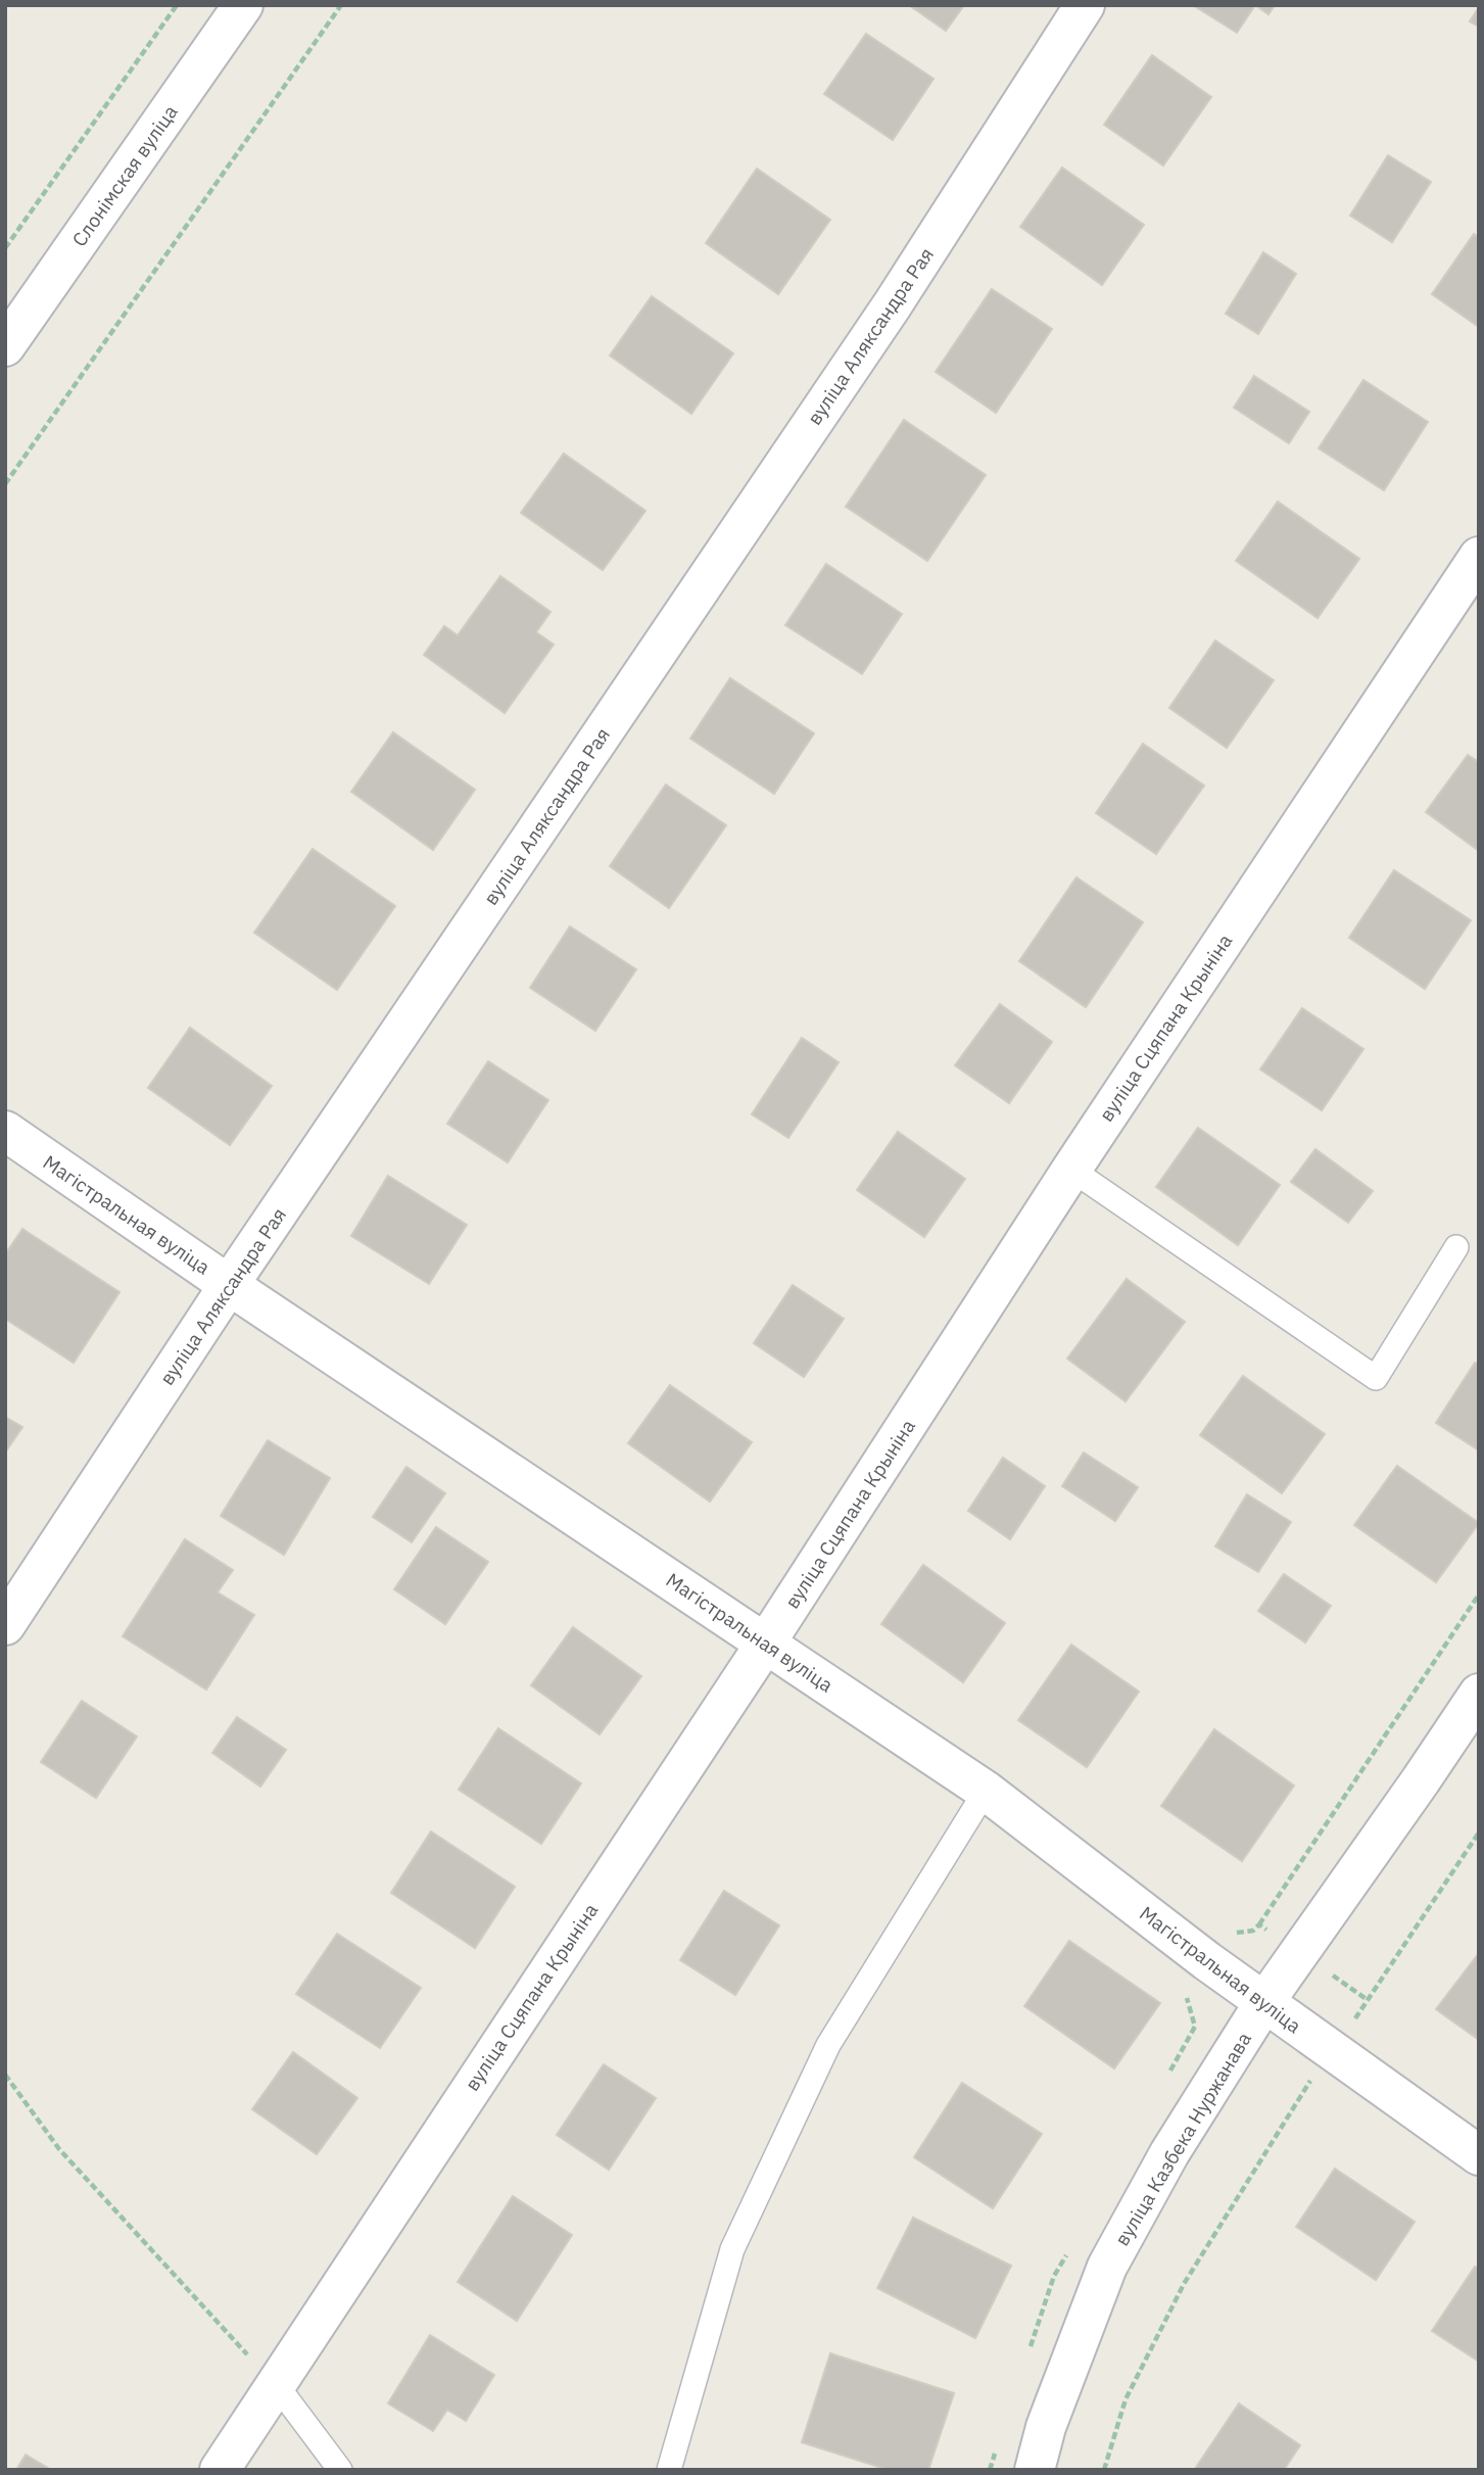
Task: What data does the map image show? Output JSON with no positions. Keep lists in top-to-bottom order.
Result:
{
  "streets": {
    "street": [
      "Слонімская вуліца",
      "вуліца Аляксандра Рая",
      "вуліца Сцяпана Крыніна",
      "Магістральная вуліца",
      "вуліца Казбека Нуржанава"
    ]
  },
  "crossings": [
    ["вуліца Аляксандра Рая", "Магістральная вуліца"],
    ["вуліца Сцяпана Крыніна", "Магістральная вуліца"],
    ["Магістральная вуліца", "вуліца Казбека Нуржанава"]
  ]
}
